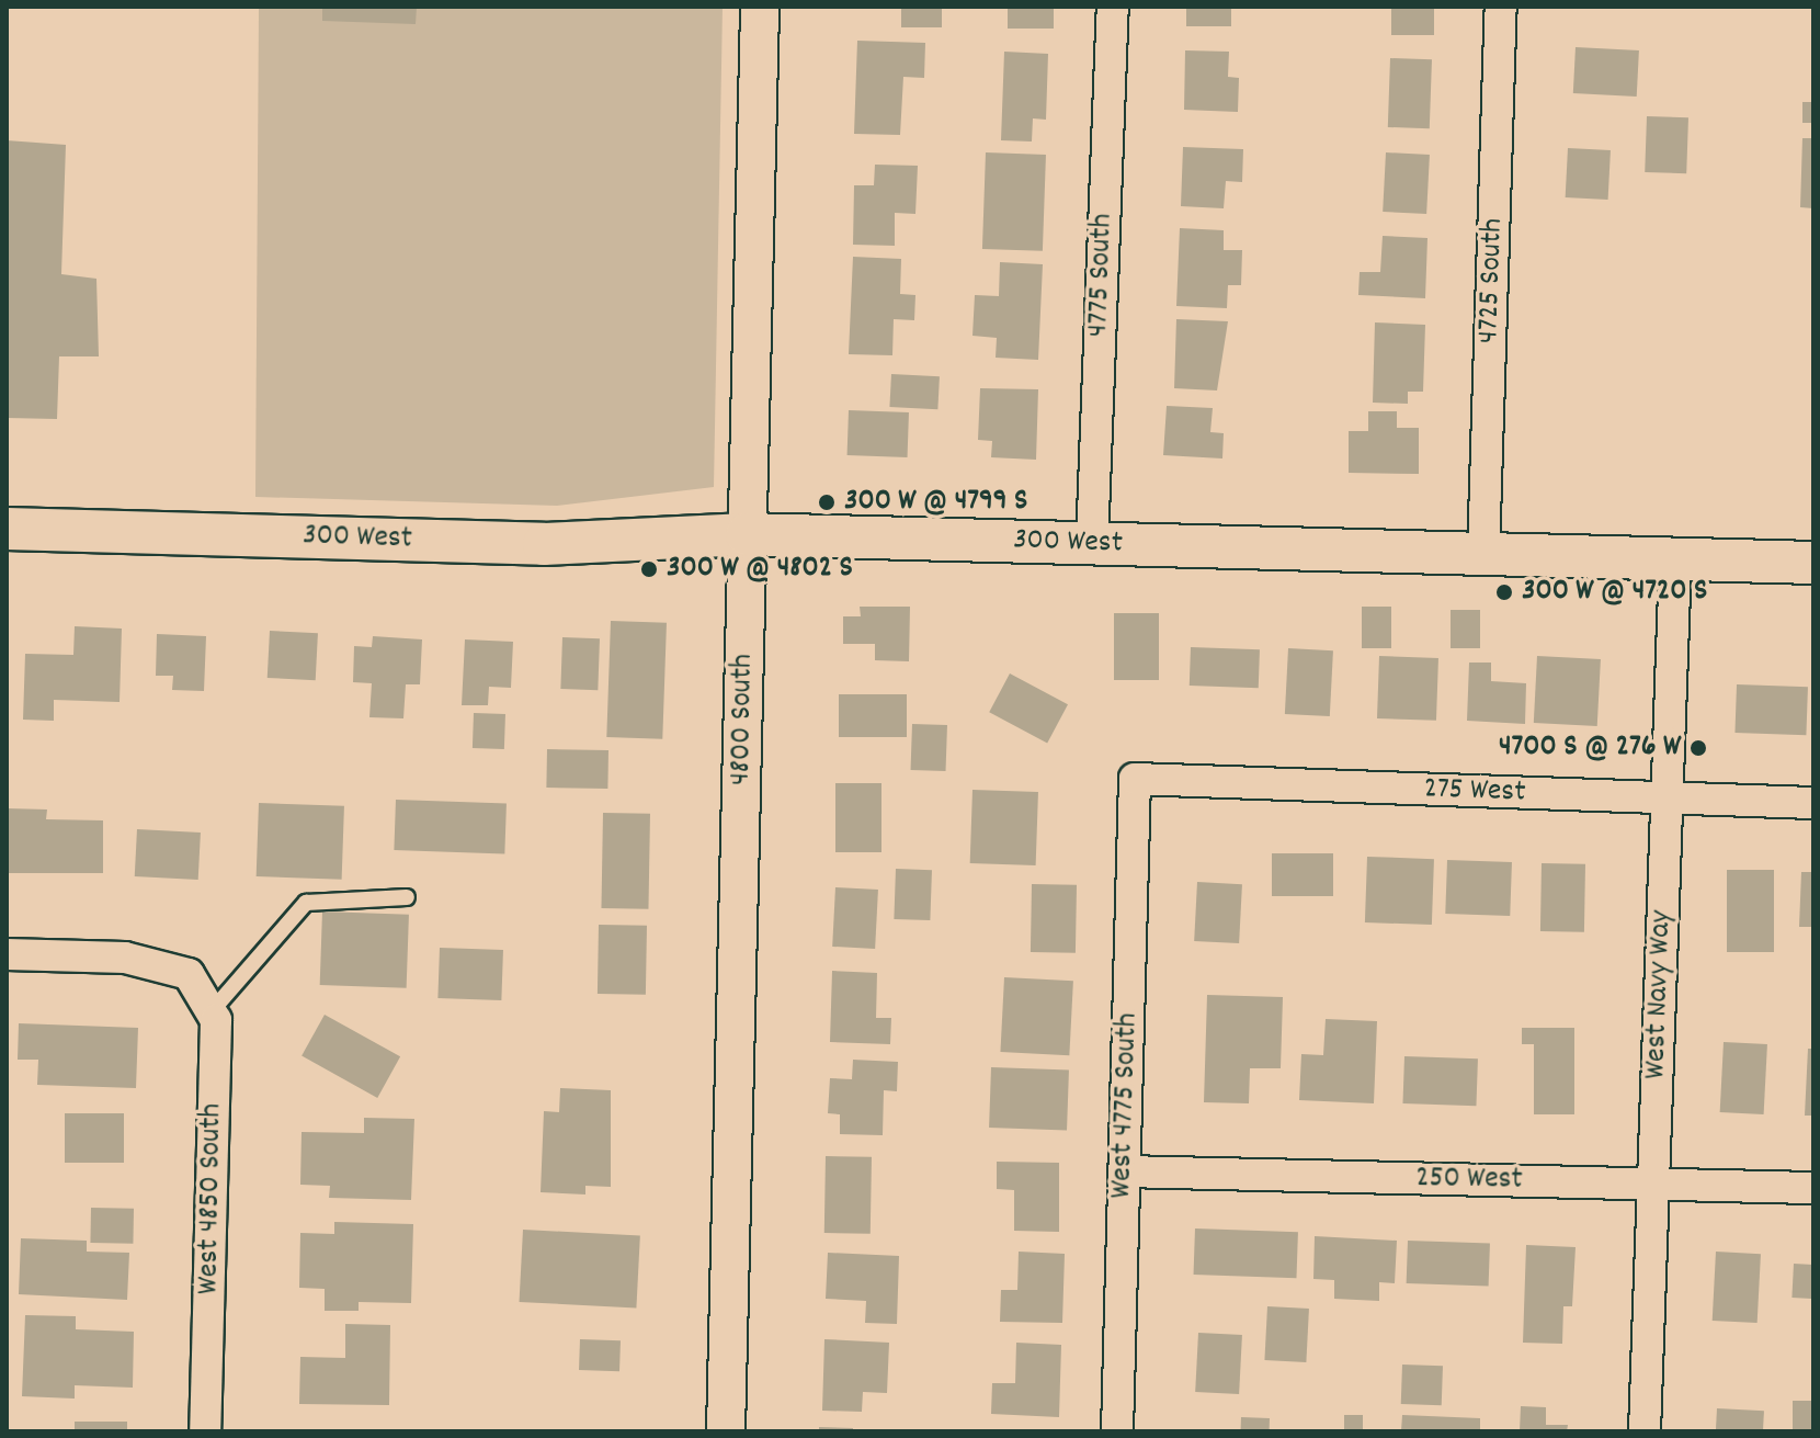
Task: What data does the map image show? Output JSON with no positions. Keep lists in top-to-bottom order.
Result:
{
  "streets": {
    "main road": ["300 West"],
    "street": [
      "4775 South",
      "4725 South",
      "4800 South",
      "275 West",
      "West Navy Way",
      "West 4775 South",
      "250 West",
      "West 4850 South"
    ]
  },
  "crossings": [
    ["4775 South", "300 West"],
    ["4725 South", "300 West"],
    ["300 West", "4800 South"],
    ["300 West", "West Navy Way"],
    ["275 West", "West Navy Way"],
    ["275 West", "West 4775 South"],
    ["West Navy Way", "250 West"],
    ["West 4775 South", "250 West"]
  ],
  "places": [
    "300 W @ 4799 S",
    "300 W @ 4802 S",
    "300 W @ 4720 S",
    "4700 S @ 276 W"
  ]
}
